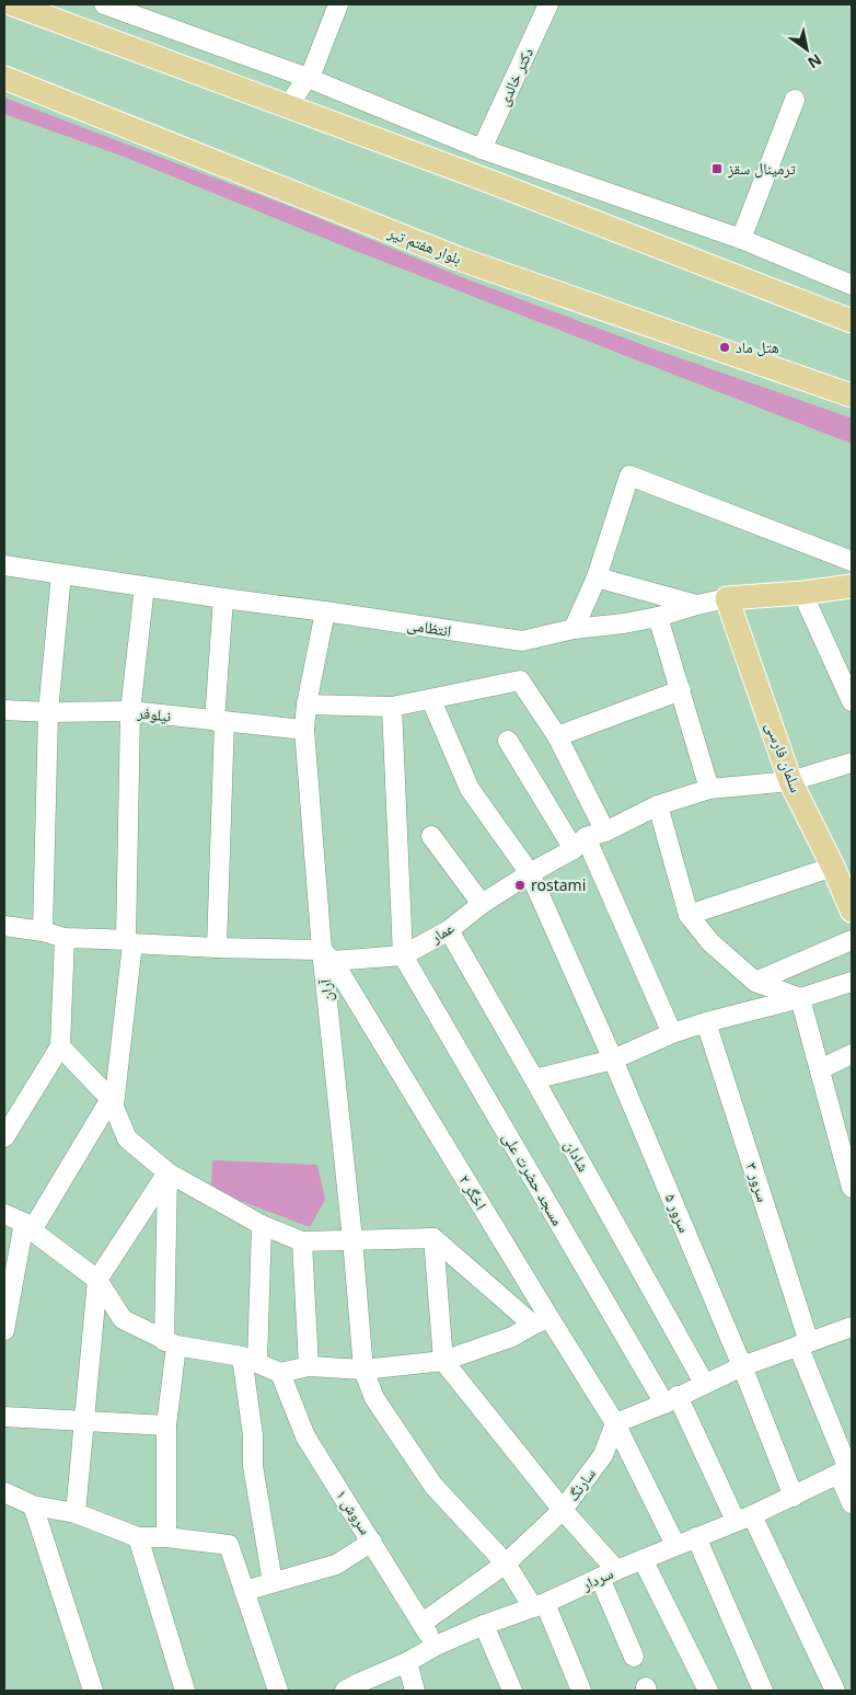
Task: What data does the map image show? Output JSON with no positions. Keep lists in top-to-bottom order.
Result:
{
  "streets": {
    "main road": ["بلوار هفتم تیر", "انتظامی", "سلمان فارسی"],
    "street": [
      "دکتر خالدی",
      "نیلوفر",
      "عمار",
      "آران",
      "شادان",
      "مسجد حضرت علی",
      "سرور ۳",
      "اخگر ۲",
      "سرور ۵",
      "سارنگ",
      "سروش ۱",
      "سردار"
    ]
  },
  "crossings": [
    ["انتظامی", "سلمان فارسی"],
    ["انتظامی", "آران"],
    ["نیلوفر", "آران"],
    ["سلمان فارسی", "عمار"],
    ["عمار", "آران"],
    ["عمار", "شادان"],
    ["عمار", "مسجد حضرت علی"],
    ["عمار", "اخگر ۲"],
    ["عمار", "سرور ۵"],
    ["آران", "اخگر ۲"],
    ["آران", "سارنگ"],
    ["آران", "سردار"],
    ["مسجد حضرت علی", "سردار"],
    ["سرور ۳", "سردار"],
    ["اخگر ۲", "سارنگ"],
    ["اخگر ۲", "سردار"],
    ["سرور ۵", "سردار"],
    ["سارنگ", "سروش ۱"],
    ["سروش ۱", "سردار"]
  ],
  "places": {
    "transit": ["ترمینال سقز"],
    "other": ["هتل ماد", "rostami"]
  },
  "north": "bottom right"
}
